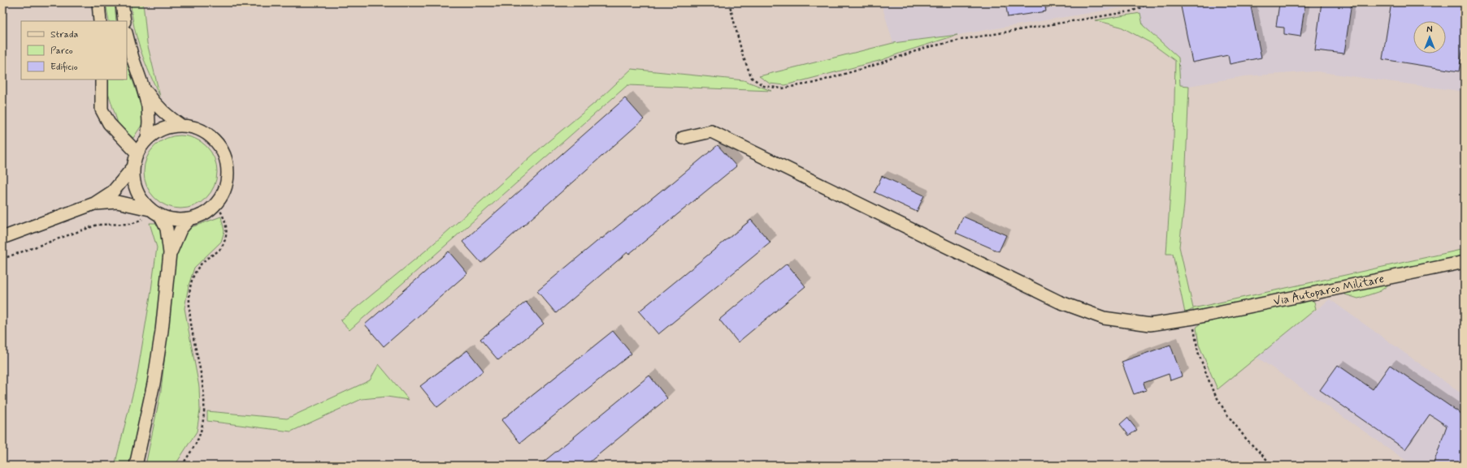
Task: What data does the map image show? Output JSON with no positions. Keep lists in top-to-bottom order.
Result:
{
  "streets": {
    "street": ["Via Autoparco Militare"]
  },
  "legend": ["Strada", "Parco", "Edificio"],
  "north": "top"
}
